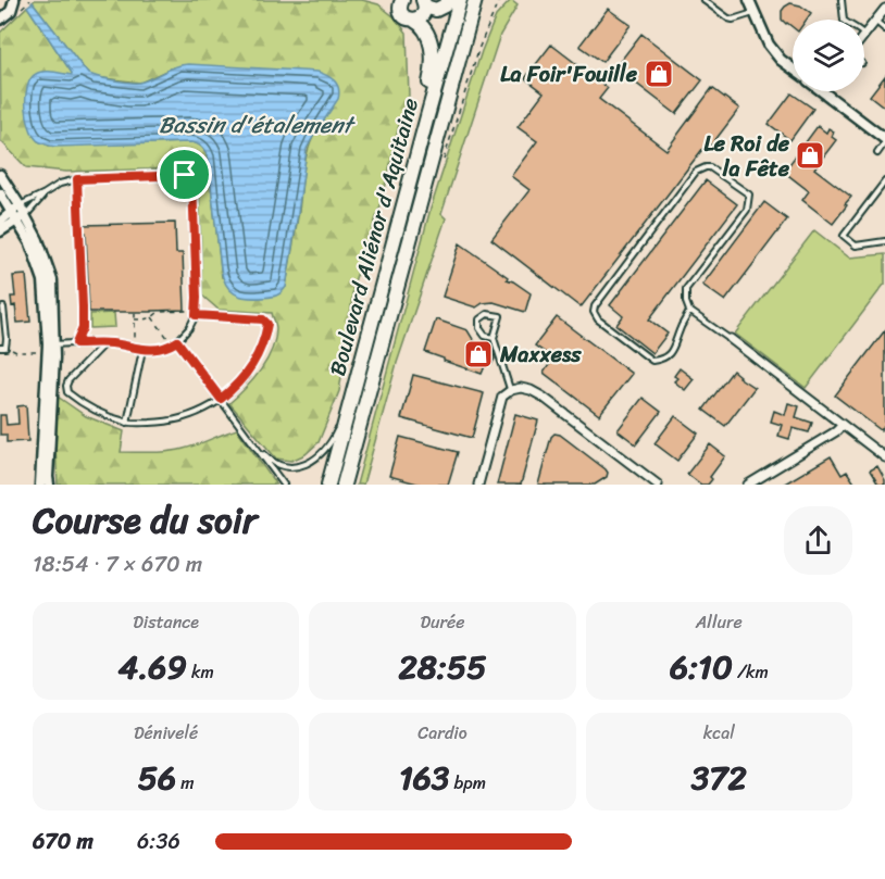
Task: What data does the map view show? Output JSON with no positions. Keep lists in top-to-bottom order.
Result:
{
  "streets": {
    "highway": ["Boulevard Aliénor d'Aquitaine"]
  },
  "water": ["Bassin d'étalement"],
  "places": {
    "shop": ["La Foir'Fouille", "Le Roi de la Fête", "Maxxess"]
  },
  "page": {
    "heading": ["Course du soir", "18:54 · 7 × 670 m"],
    "stats": [
      ["Distance", "4.69 km"],
      ["Durée", "28:55"],
      ["Allure", "6:10 /km"],
      ["Dénivelé", "56 m"],
      ["Cardio", "163 bpm"],
      ["kcal", "372"]
    ],
    "list": [
      {
        "name": "670 m",
        "note": "6:36"
      }
    ]
  }
}
